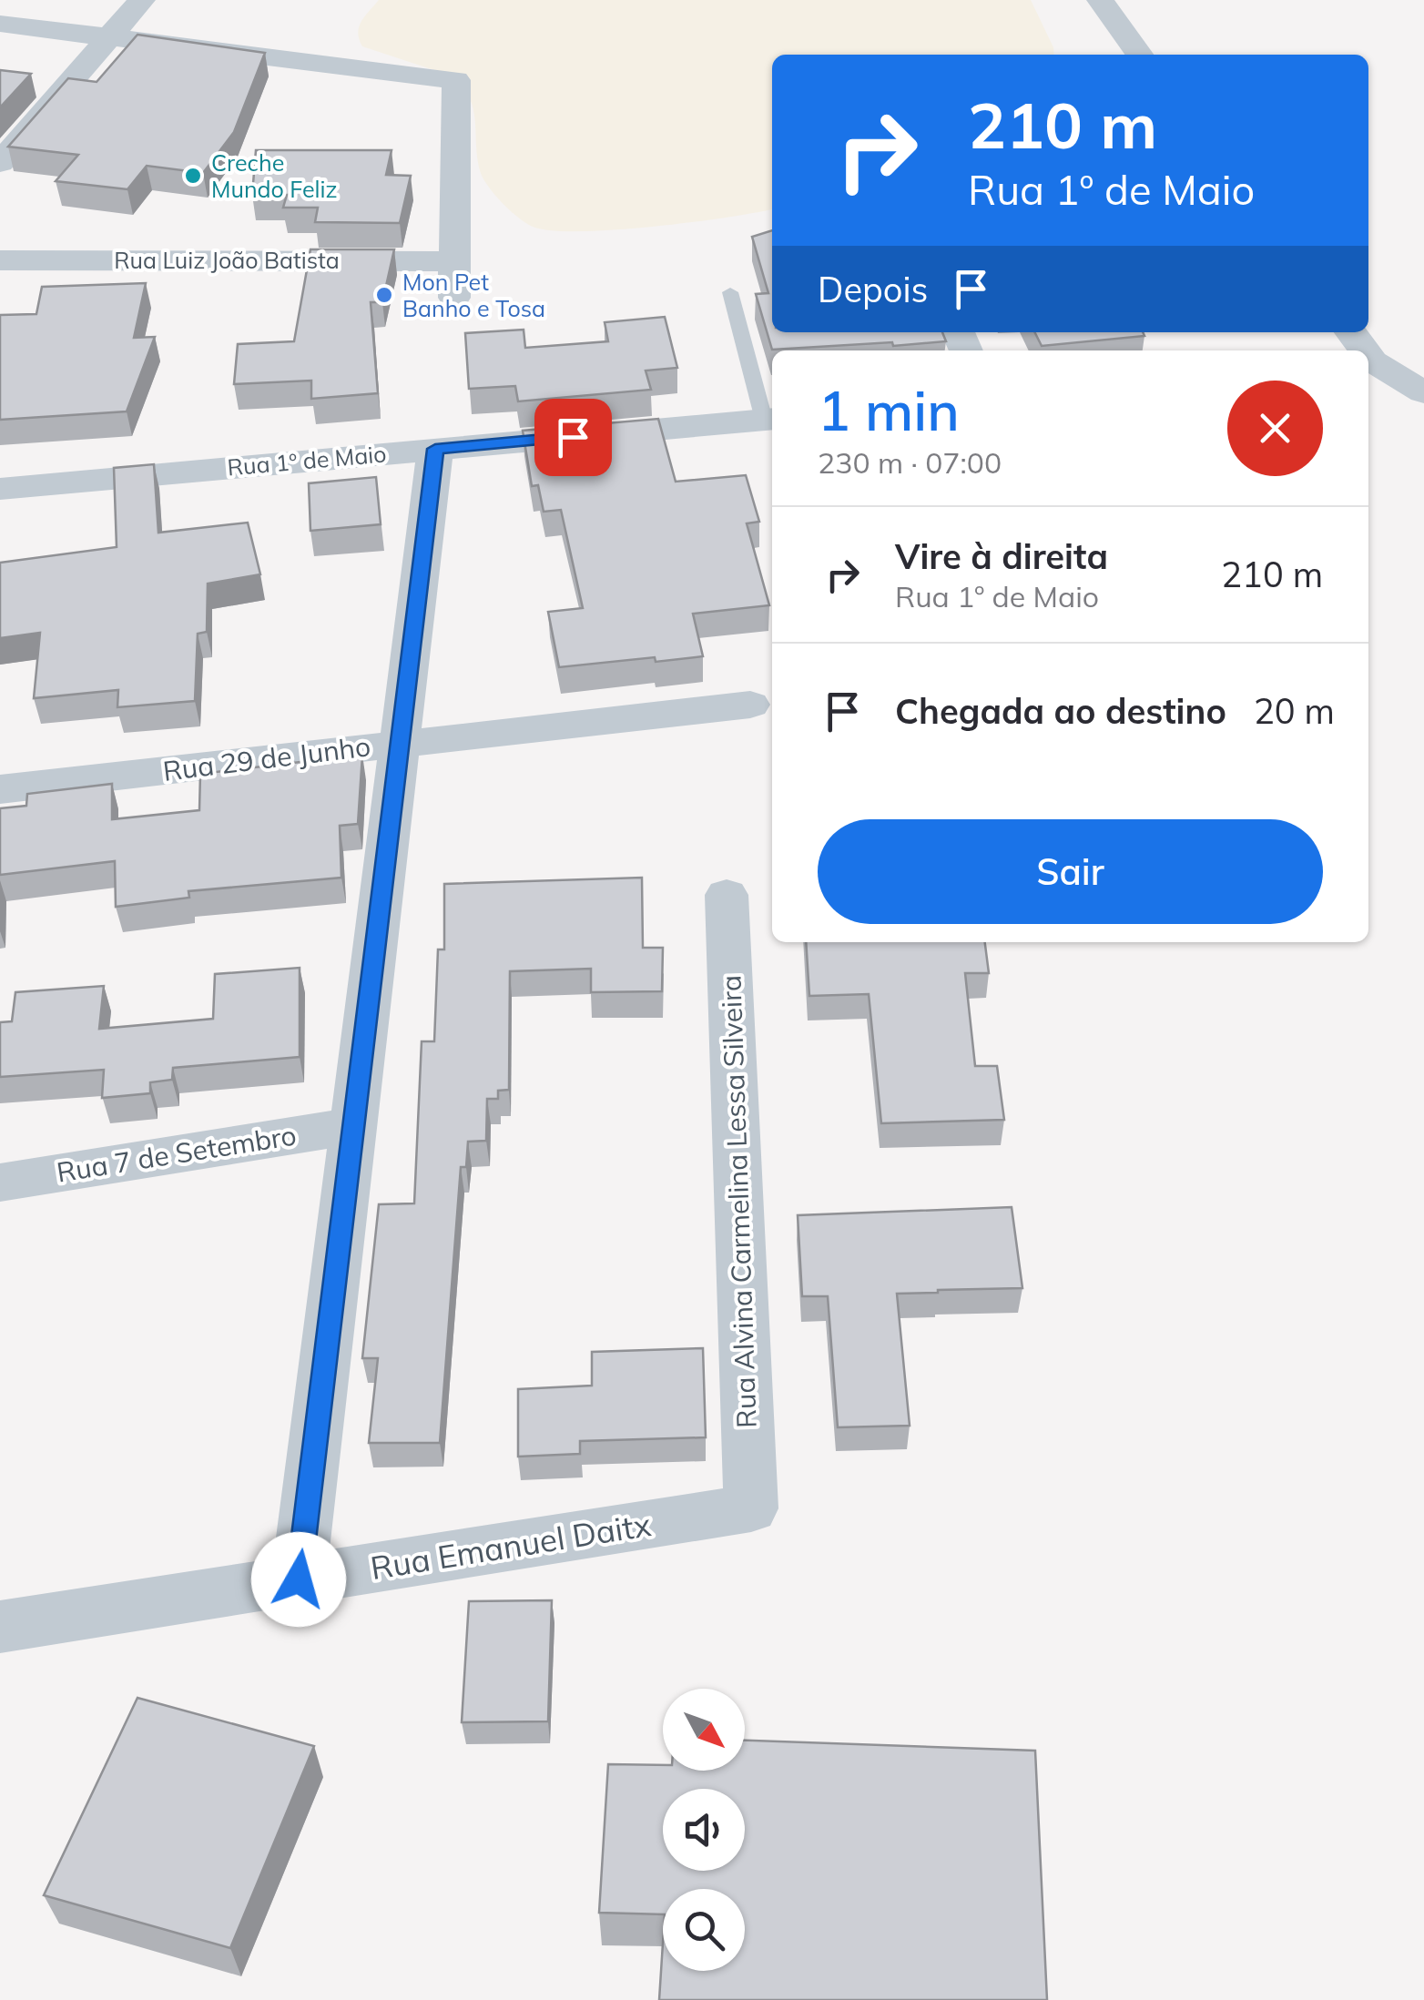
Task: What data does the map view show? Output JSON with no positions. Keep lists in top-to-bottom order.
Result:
{
  "streets": {
    "street": [
      "Rua Luiz João Batista",
      "Rua 1º de Maio",
      "Rua 29 de Junho",
      "Rua 7 de Setembro",
      "Rua Alvina Carmelina Lessa Silveira",
      "Rua Emanuel Daitx"
    ]
  },
  "crossings": [
    ["Rua Alvina Carmelina Lessa Silveira", "Rua Emanuel Daitx"]
  ],
  "places": ["Creche Mundo Feliz", "Mon Pet Banho e Tosa"],
  "north": "bottom right",
  "page": {
    "turn": ["210 m", "Rua 1º de Maio"],
    "then": "Depois",
    "heading": ["1 min", "230 m · 07:00"],
    "list": [
      {
        "name": "Vire à direita",
        "note": "Rua 1º de Maio",
        "value": "210 m"
      },
      {
        "name": "Chegada ao destino",
        "value": "20 m"
      }
    ],
    "buttons": "Sair"
  }
}
